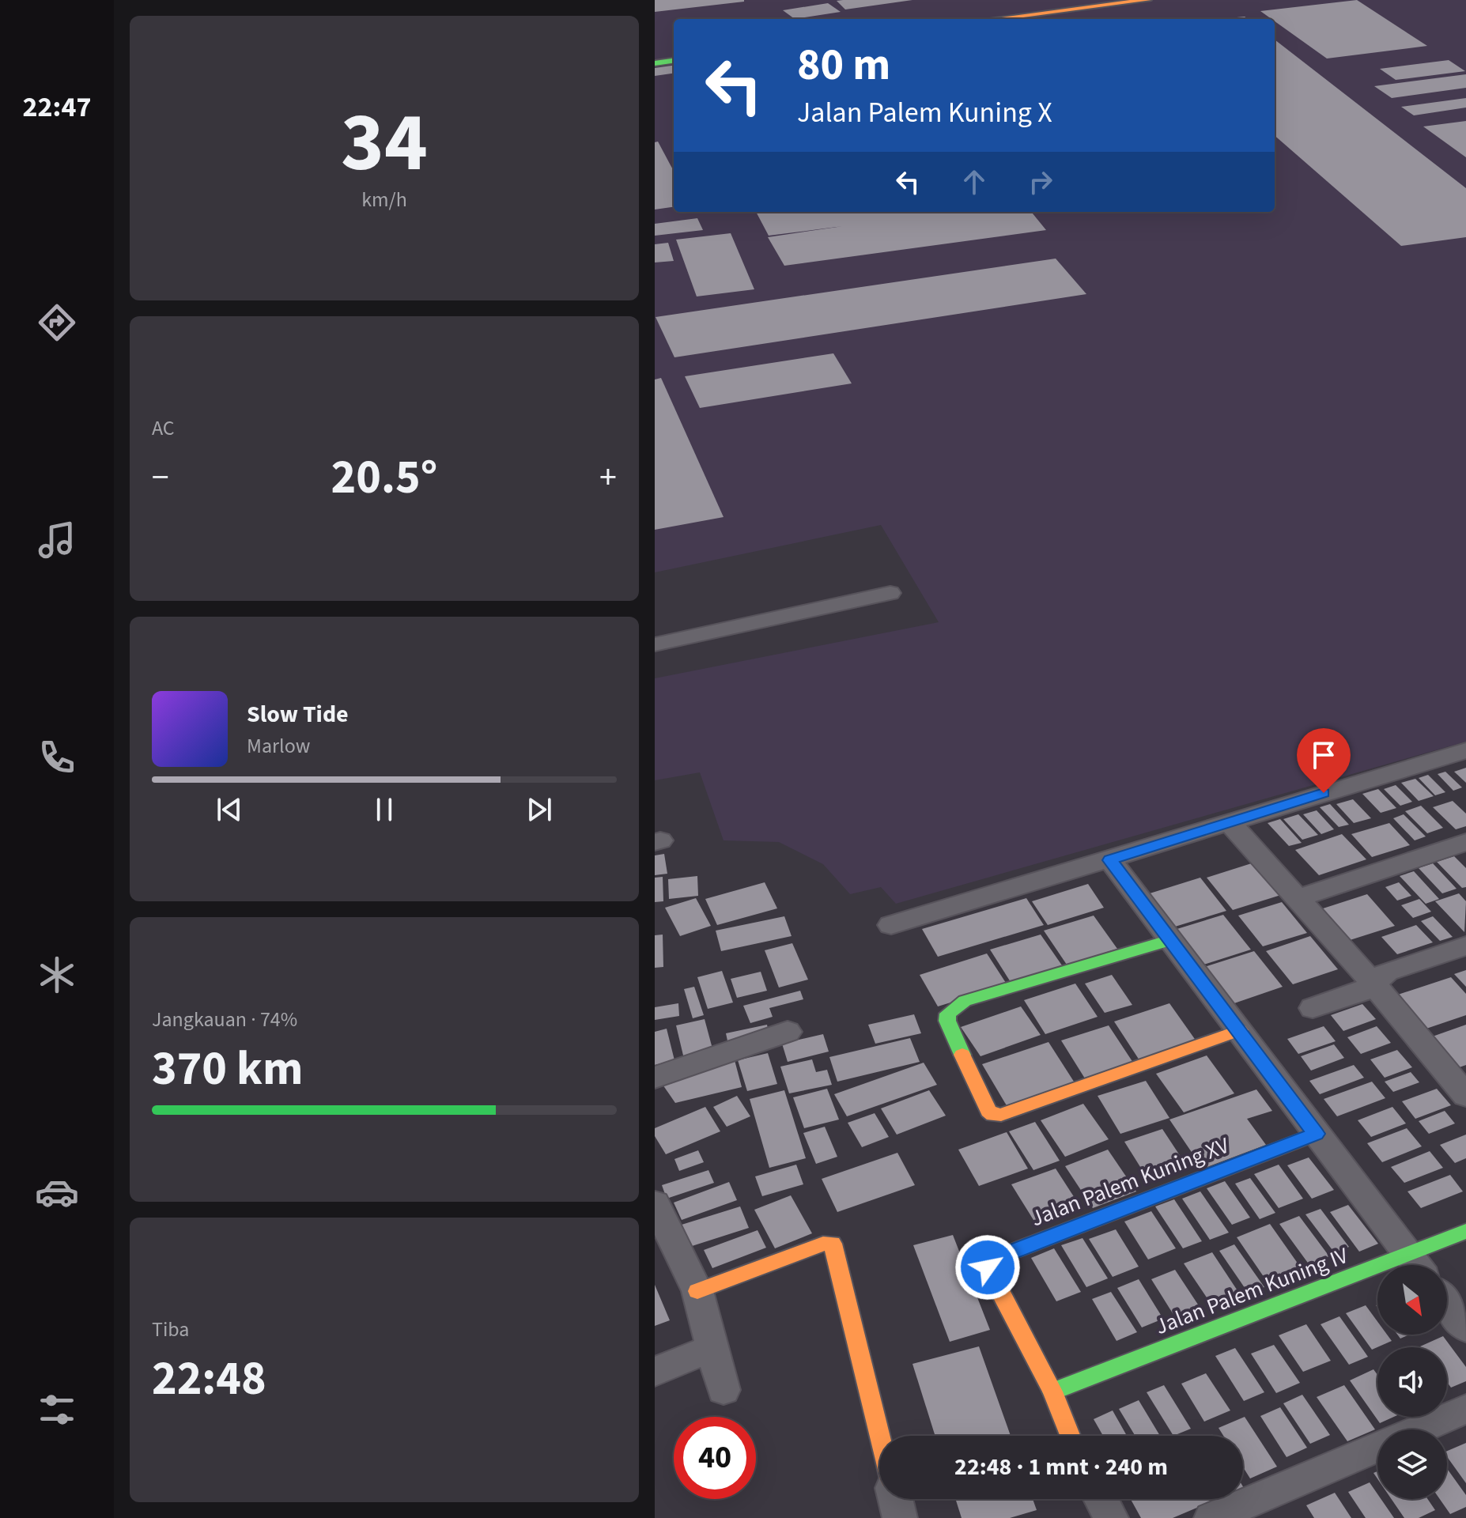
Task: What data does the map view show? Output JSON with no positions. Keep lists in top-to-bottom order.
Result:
{
  "streets": {
    "street": ["Jalan Palem Kuning XV", "Jalan Palem Kuning IV"]
  },
  "crossings": [
    ["Jalan Palem Kuning XV", "Jalan Palem Kuning IV"]
  ],
  "north": "bottom right",
  "page": {
    "tabs": "22:47",
    "tile": [
      ["34", "km/h"],
      "AC",
      ["Jangkauan · 74%", "370 km"],
      ["Tiba", "22:48"]
    ],
    "turn": ["80 m", "Jalan Palem Kuning X"],
    "heat": ["−", "20.5°", "+"],
    "song": ["Slow Tide", "Marlow"],
    "limit": "40",
    "trip": "22:48 · 1 mnt · 240 m"
  }
}
